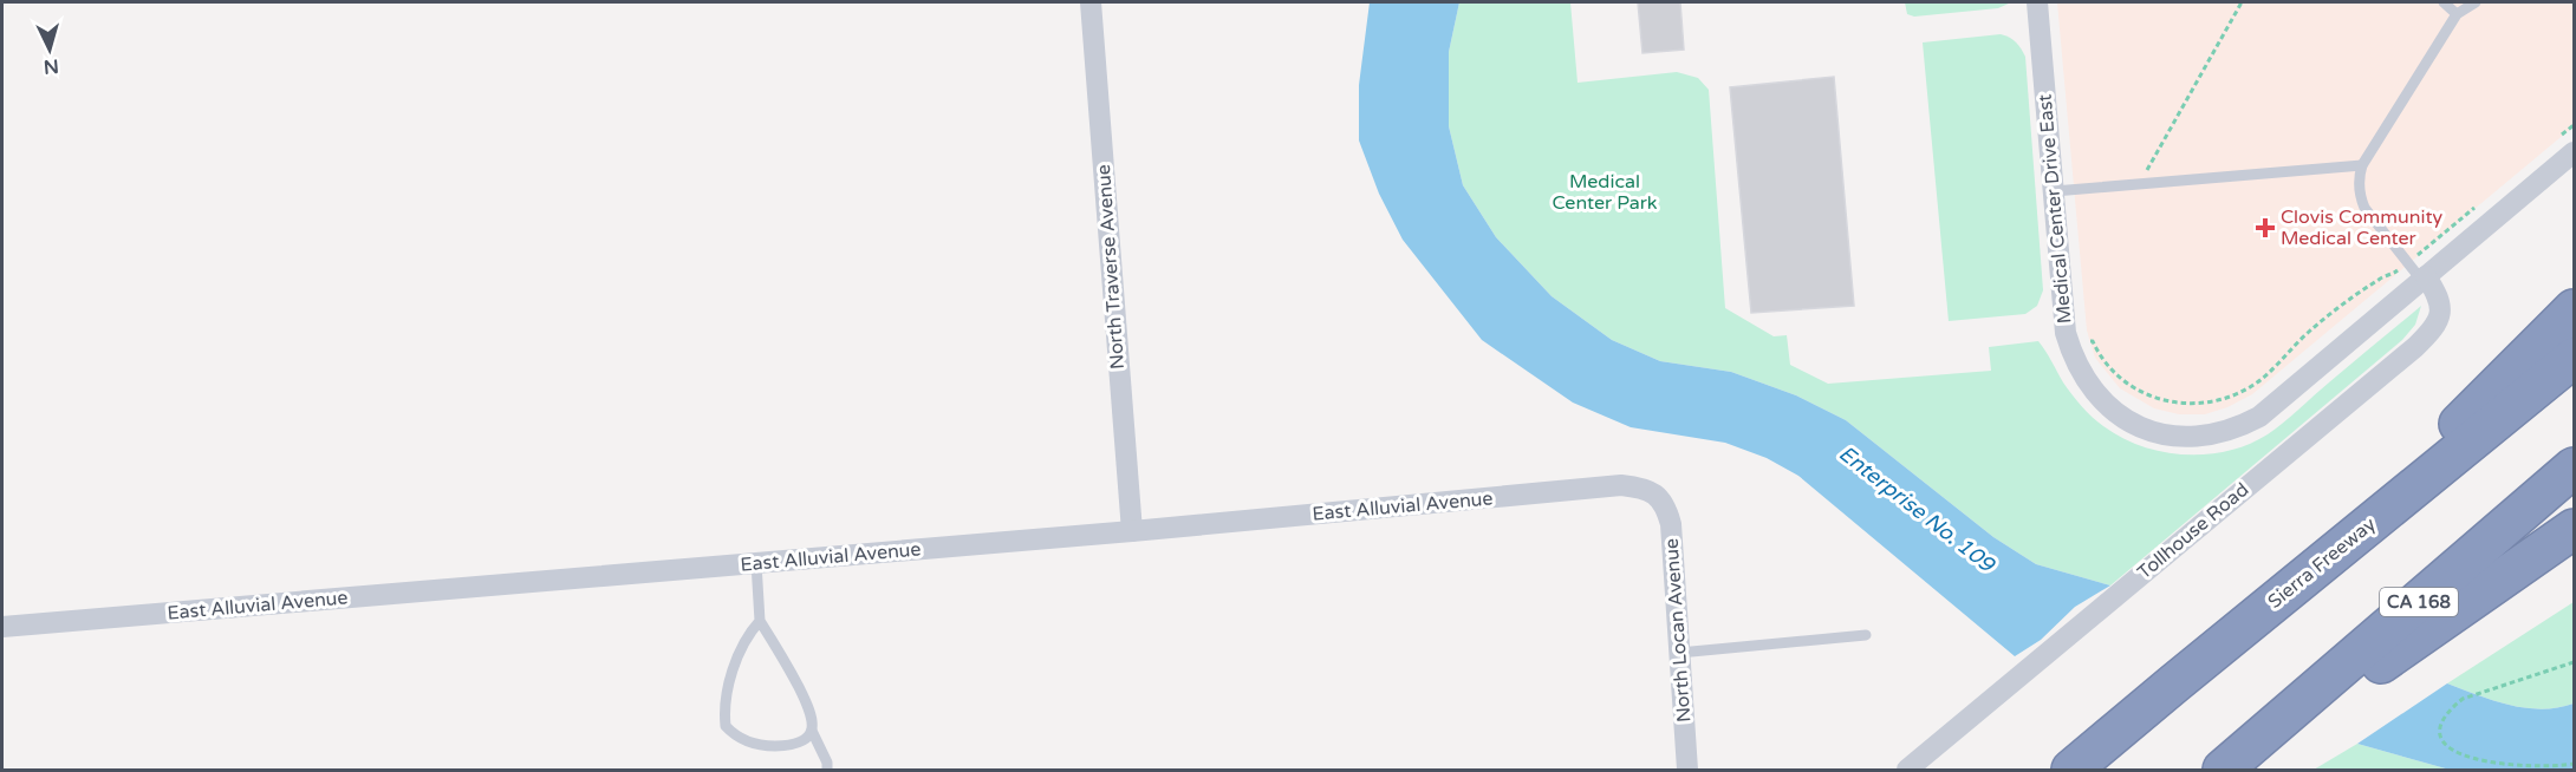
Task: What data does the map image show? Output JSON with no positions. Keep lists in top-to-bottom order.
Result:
{
  "streets": {
    "highway": ["Sierra Freeway", "CA 168"],
    "street": [
      "Medical Center Drive East",
      "North Traverse Avenue",
      "East Alluvial Avenue",
      "Tollhouse Road",
      "North Locan Avenue"
    ]
  },
  "crossings": [
    ["Medical Center Drive East", "Tollhouse Road"],
    ["North Traverse Avenue", "East Alluvial Avenue"],
    ["East Alluvial Avenue", "North Locan Avenue"]
  ],
  "water": ["Enterprise No. 109"],
  "parks": ["Medical Center Park"],
  "places": {
    "health": ["Clovis Community Medical Center"]
  },
  "north": "bottom"
}
